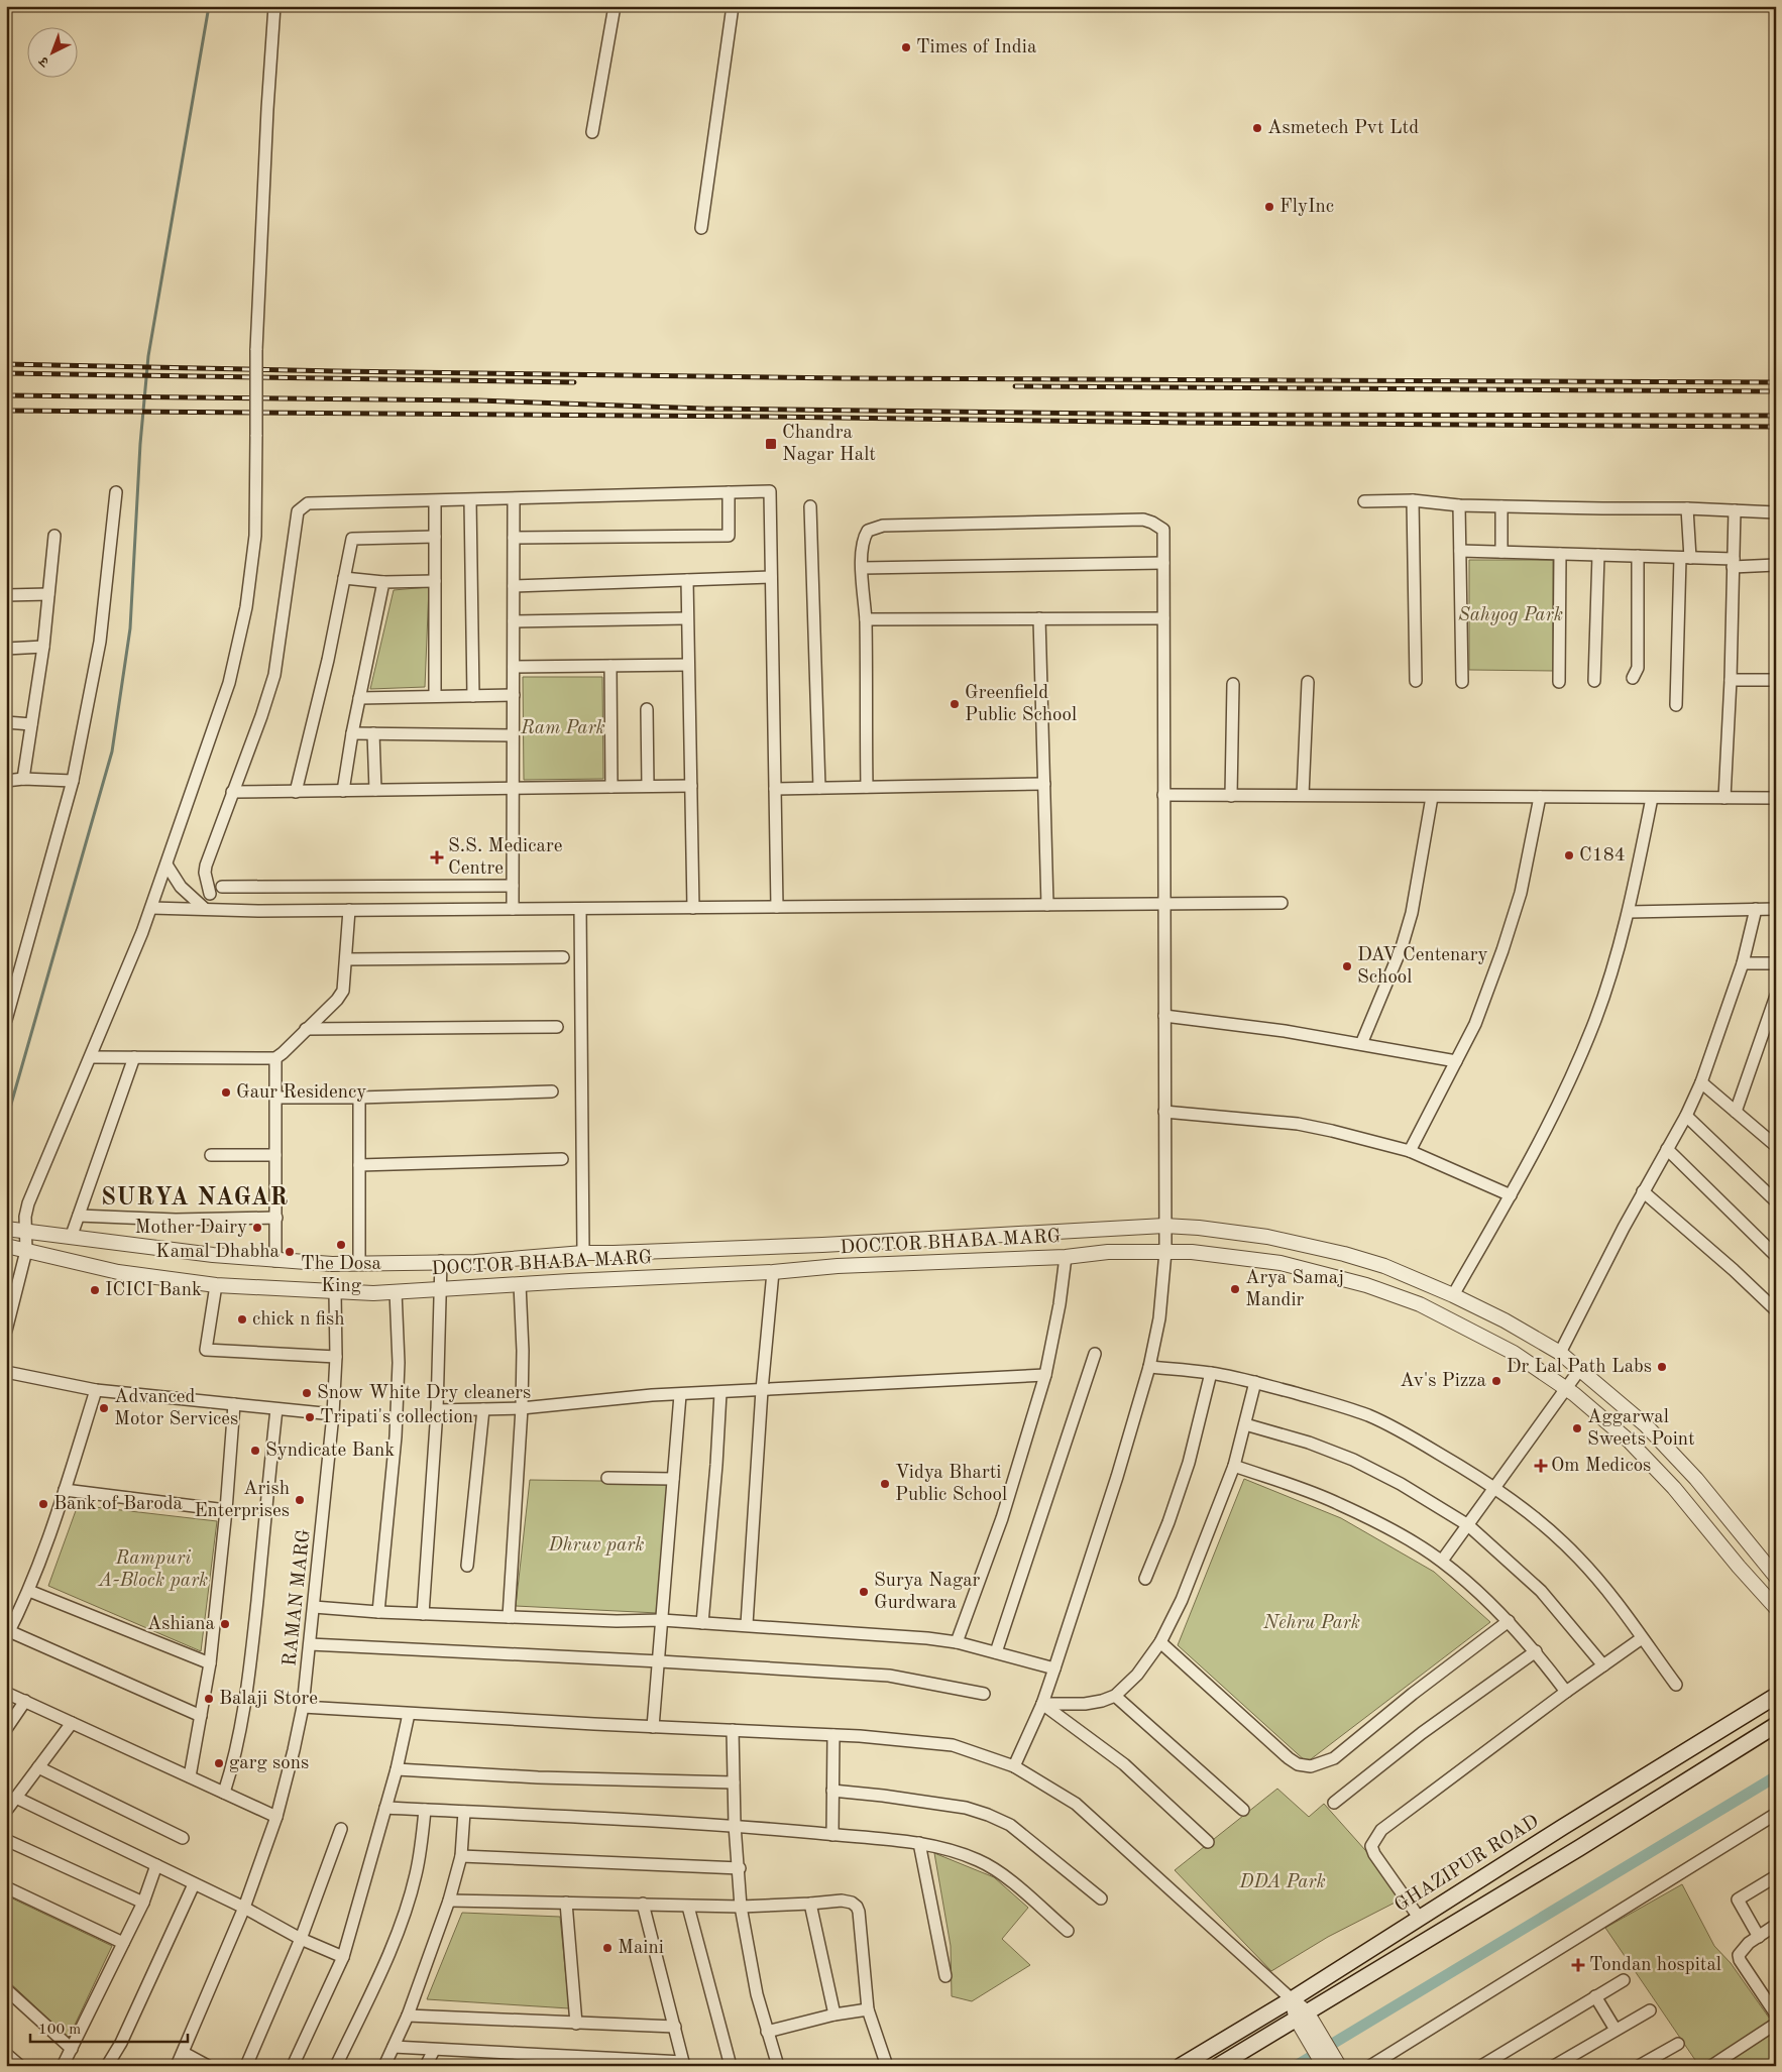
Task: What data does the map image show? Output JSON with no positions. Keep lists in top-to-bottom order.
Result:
{
  "streets": {
    "main road": ["GHAZIPUR ROAD"],
    "street": ["DOCTOR BHABA MARG", "RAMAN MARG"]
  },
  "crossings": [
    ["DOCTOR BHABA MARG", "RAMAN MARG"]
  ],
  "districts": ["SURYA NAGAR"],
  "parks": [
    "Sahyog Park",
    "Ram Park",
    "Dhruv park",
    "Rampuri A-Block park",
    "Nehru Park",
    "DDA Park"
  ],
  "places": {
    "other": [
      "Times of India",
      "Asmetech Pvt Ltd",
      "FlyInc",
      "Greenfield Public School",
      "C184",
      "DAV Centenary School",
      "Gaur Residency",
      "Mother Dairy",
      "The Dosa King",
      "Kamal Dhabha",
      "Arya Samaj Mandir",
      "ICICI Bank",
      "chick n fish",
      "Dr Lal Path Labs",
      "Av's Pizza",
      "Snow White Dry cleaners",
      "Advanced Motor Services",
      "Tripati's collection",
      "Aggarwal Sweets Point",
      "Syndicate Bank",
      "Vidya Bharti Public School",
      "Arish Enterprises",
      "Bank of Baroda",
      "Surya Nagar Gurdwara",
      "Ashiana",
      "Balaji Store",
      "garg sons",
      "Maini"
    ],
    "transit": ["Chandra Nagar Halt"],
    "health": ["S.S. Medicare Centre", "Om Medicos", "Tondan hospital"]
  },
  "scale_bar": "100 m",
  "north": "bottom left"
}
